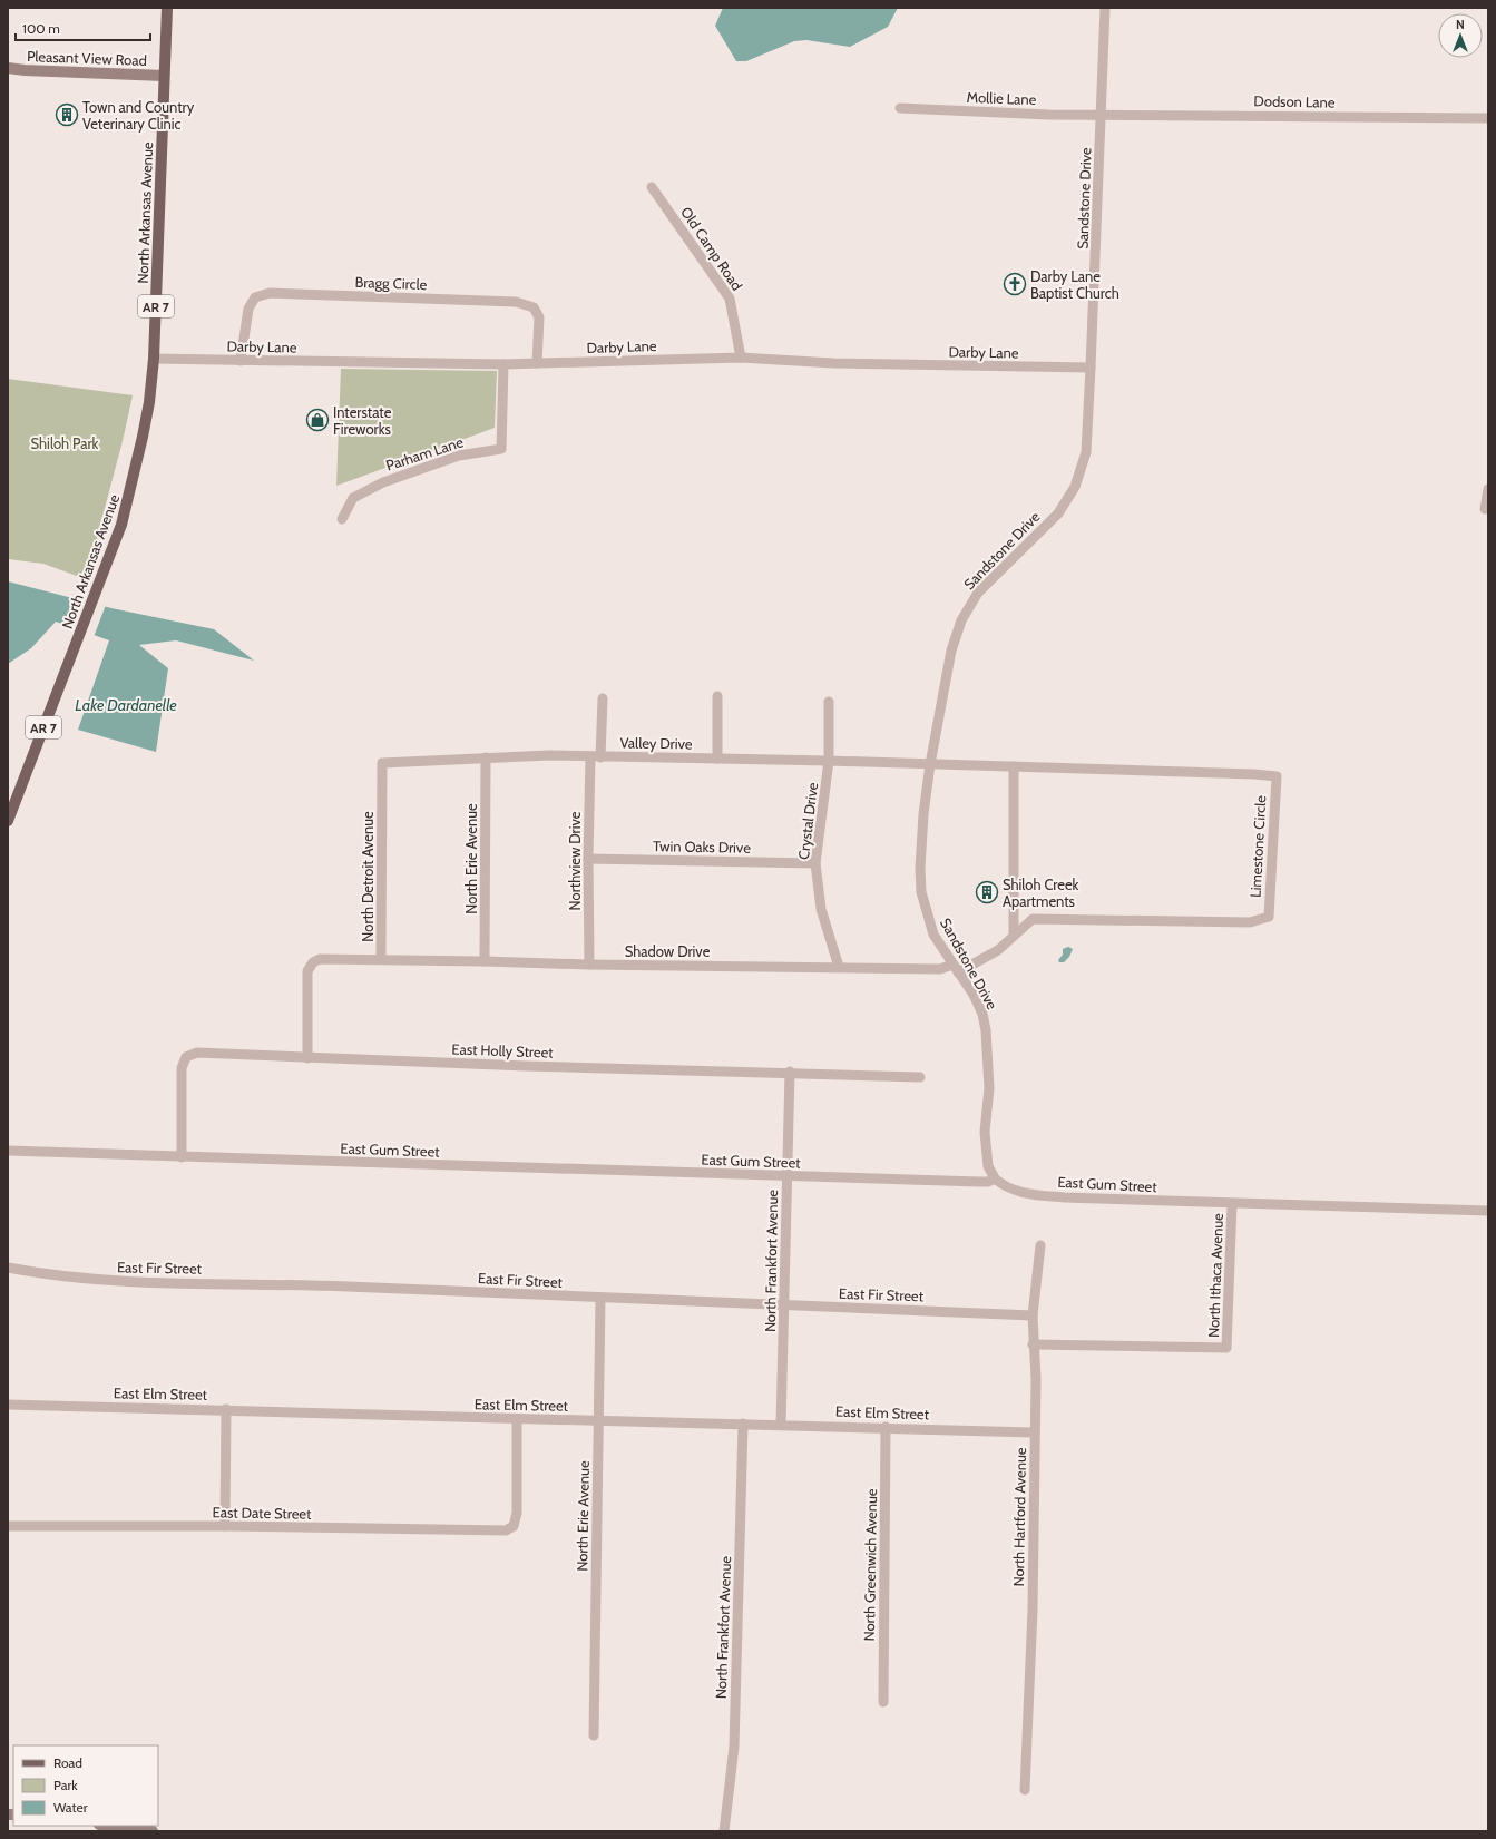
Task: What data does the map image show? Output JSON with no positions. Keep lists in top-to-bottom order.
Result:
{
  "streets": {
    "main road": ["North Arkansas Avenue", "AR 7"],
    "street": [
      "Pleasant View Road",
      "Mollie Lane",
      "Dodson Lane",
      "Sandstone Drive",
      "Old Camp Road",
      "Bragg Circle",
      "Darby Lane",
      "Parham Lane",
      "Valley Drive",
      "Crystal Drive",
      "Twin Oaks Drive",
      "Limestone Circle",
      "North Erie Avenue",
      "Northview Drive",
      "North Detroit Avenue",
      "Shadow Drive",
      "East Holly Street",
      "East Gum Street",
      "North Frankfort Avenue",
      "East Fir Street",
      "North Ithaca Avenue",
      "East Elm Street",
      "East Date Street",
      "North Hartford Avenue",
      "North Greenwich Avenue"
    ]
  },
  "crossings": [
    ["Pleasant View Road", "North Arkansas Avenue"],
    ["Mollie Lane", "Dodson Lane"],
    ["Mollie Lane", "Sandstone Drive"],
    ["Dodson Lane", "Sandstone Drive"],
    ["Sandstone Drive", "Darby Lane"],
    ["Sandstone Drive", "Valley Drive"],
    ["Sandstone Drive", "Limestone Circle"],
    ["Sandstone Drive", "Shadow Drive"],
    ["Sandstone Drive", "East Gum Street"],
    ["North Arkansas Avenue", "Darby Lane"],
    ["Old Camp Road", "Darby Lane"],
    ["Bragg Circle", "Darby Lane"],
    ["Darby Lane", "Parham Lane"],
    ["Valley Drive", "Crystal Drive"],
    ["Valley Drive", "Limestone Circle"],
    ["Valley Drive", "North Erie Avenue"],
    ["Valley Drive", "Northview Drive"],
    ["Valley Drive", "North Detroit Avenue"],
    ["Crystal Drive", "Twin Oaks Drive"],
    ["Crystal Drive", "Shadow Drive"],
    ["Twin Oaks Drive", "Northview Drive"],
    ["Limestone Circle", "Shadow Drive"],
    ["North Erie Avenue", "Shadow Drive"],
    ["North Erie Avenue", "East Fir Street"],
    ["North Erie Avenue", "East Elm Street"],
    ["Northview Drive", "Shadow Drive"],
    ["North Detroit Avenue", "Shadow Drive"],
    ["North Detroit Avenue", "East Holly Street"],
    ["East Holly Street", "East Gum Street"],
    ["East Holly Street", "North Frankfort Avenue"],
    ["East Gum Street", "North Frankfort Avenue"],
    ["East Gum Street", "North Ithaca Avenue"],
    ["North Frankfort Avenue", "East Fir Street"],
    ["North Frankfort Avenue", "East Elm Street"],
    ["East Fir Street", "North Hartford Avenue"],
    ["North Ithaca Avenue", "North Hartford Avenue"],
    ["East Elm Street", "East Date Street"],
    ["East Elm Street", "North Hartford Avenue"],
    ["East Elm Street", "North Greenwich Avenue"]
  ],
  "water": ["Lake Dardanelle"],
  "parks": ["Shiloh Park"],
  "places": {
    "building": ["Town and Country Veterinary Clinic", "Shiloh Creek Apartments"],
    "church": ["Darby Lane Baptist Church"],
    "shop": ["Interstate Fireworks"]
  },
  "legend": ["Road", "Park", "Water"],
  "scale_bar": "100 m",
  "north": "top"
}
